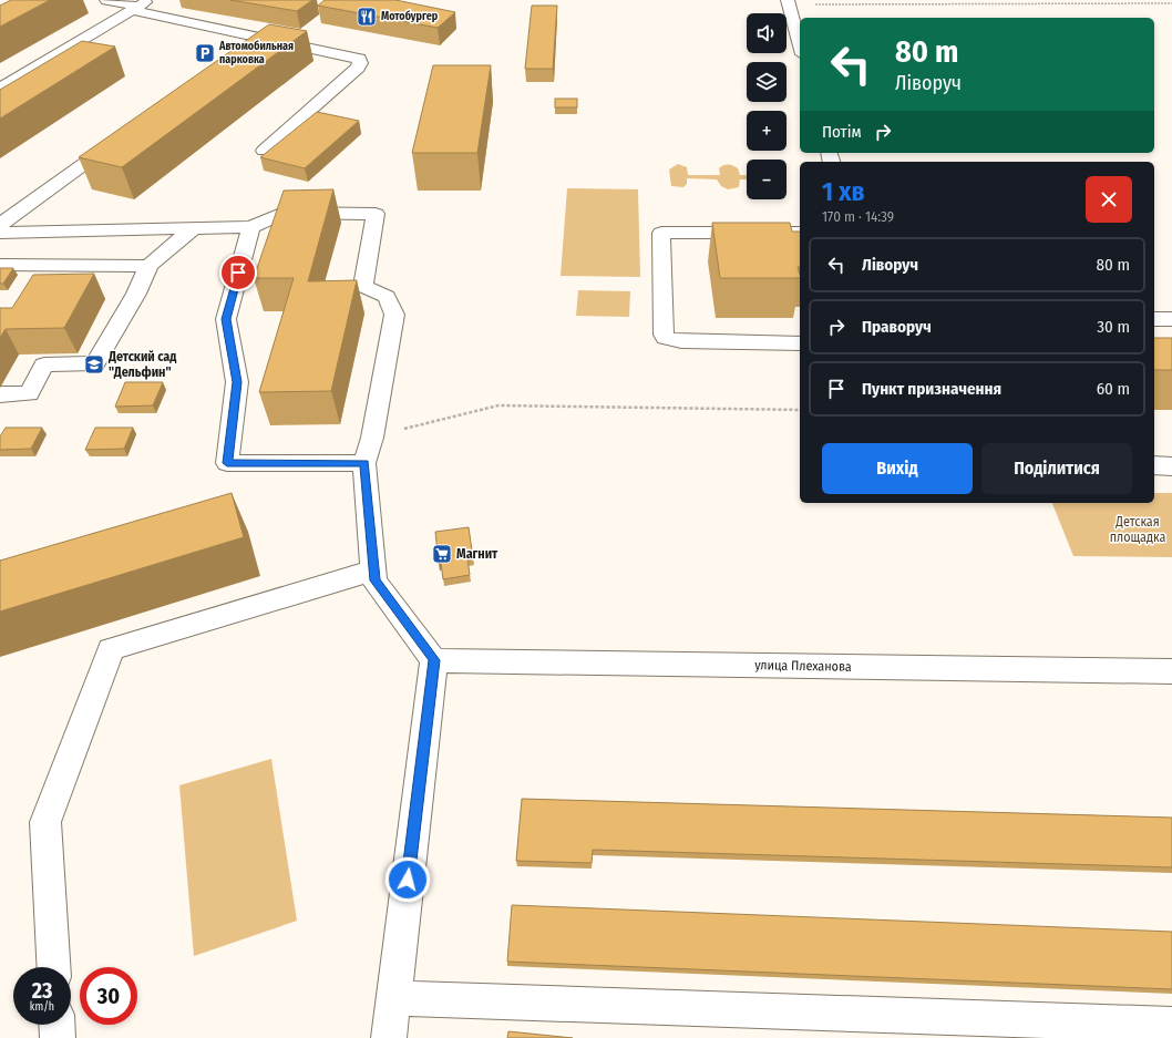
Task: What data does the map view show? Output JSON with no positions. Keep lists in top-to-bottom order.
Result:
{
  "streets": {
    "street": ["улица Плеханова"]
  },
  "parks": ["Детская площадка"],
  "places": {
    "restaurant": ["Мотобургер"],
    "parking": ["Автомобильная парковка"],
    "school or university": ["Детский сад \"Дельфин\""],
    "supermarket": ["Магнит"]
  },
  "page": {
    "map_buttons": ["+", "−"],
    "turn": ["80 m", "Ліворуч"],
    "then": "Потім",
    "heading": ["1 хв", "170 m · 14:39"],
    "list": [
      {
        "name": "Ліворуч",
        "value": "80 m"
      },
      {
        "name": "Праворуч",
        "value": "30 m"
      },
      {
        "name": "Пункт призначення",
        "value": "60 m"
      }
    ],
    "buttons": ["Вихід", "Поділитися"],
    "speed": "23 km/h",
    "limit": "30"
  }
}
